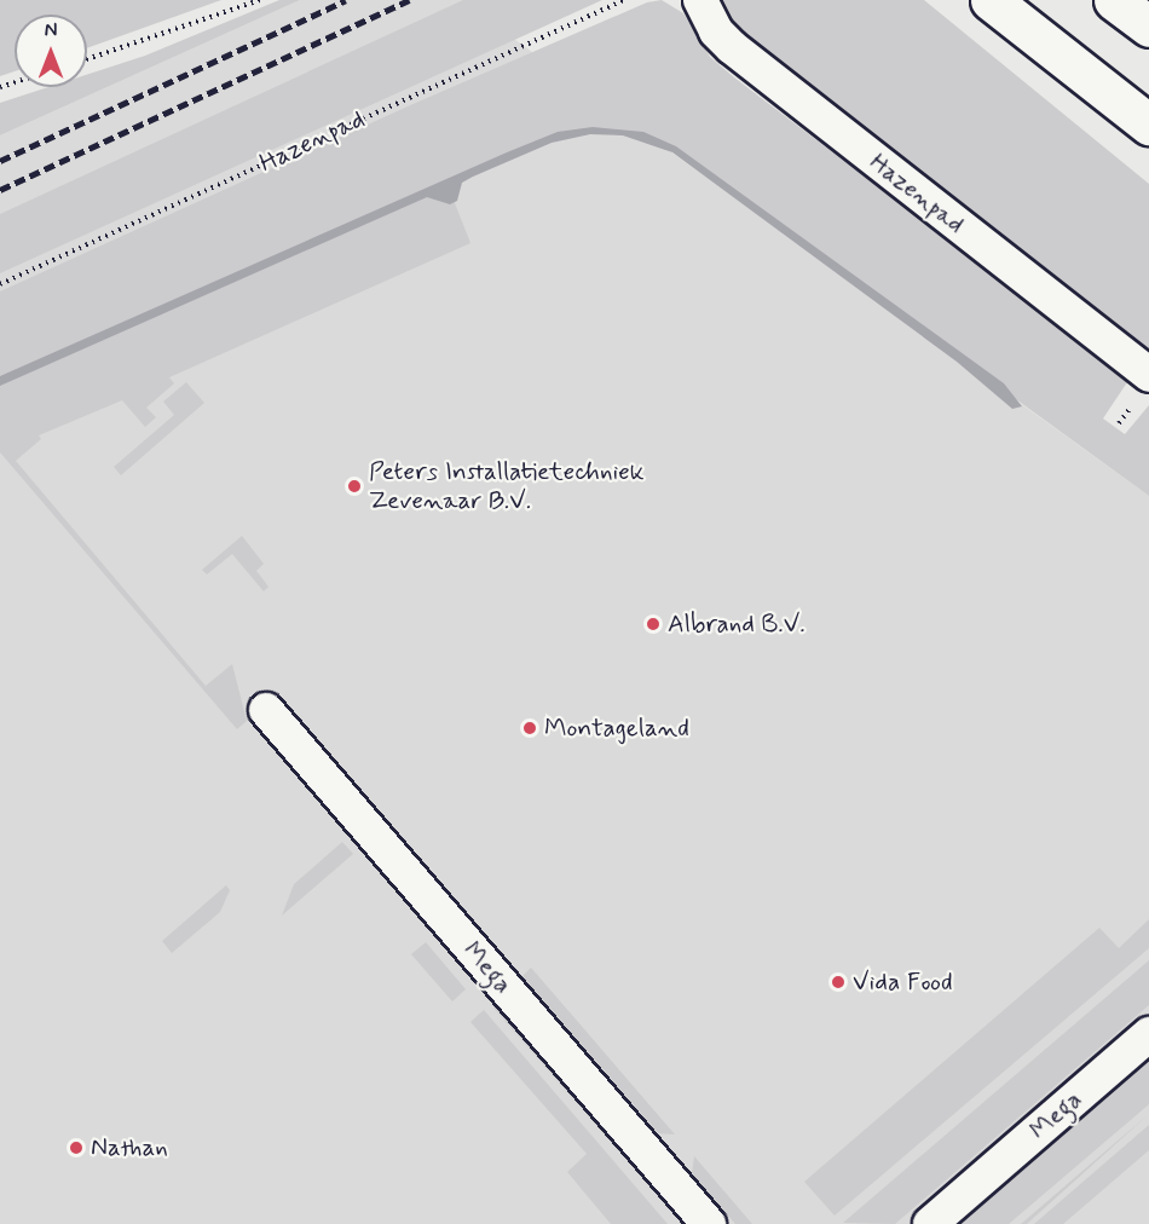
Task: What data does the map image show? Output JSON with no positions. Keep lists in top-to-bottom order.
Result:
{
  "streets": {
    "street": ["Hazenpad", "Mega"]
  },
  "places": [
    "Peters Installatietechniek Zevenaar B.V.",
    "Albrand B.V.",
    "Montageland",
    "Vida Food",
    "Nathan"
  ],
  "north": "top"
}
